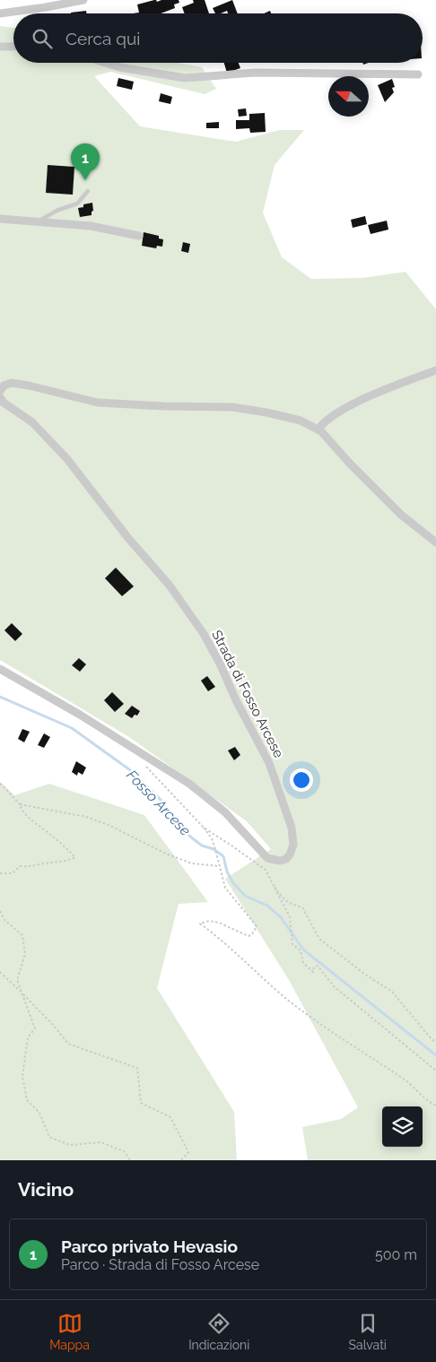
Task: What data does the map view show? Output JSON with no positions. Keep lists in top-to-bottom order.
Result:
{
  "streets": {
    "street": ["Strada di Fosso Arcese"]
  },
  "water": ["Fosso Arcese"],
  "north": "left",
  "page": {
    "search": "Cerca qui",
    "pins": "1",
    "heading": "Vicino",
    "list": [
      {
        "mark": "1",
        "name": "Parco privato Hevasio",
        "note": "Parco · Strada di Fosso Arcese",
        "value": "500 m"
      }
    ],
    "nav": ["Mappa", "Indicazioni", "Salvati"]
  }
}
